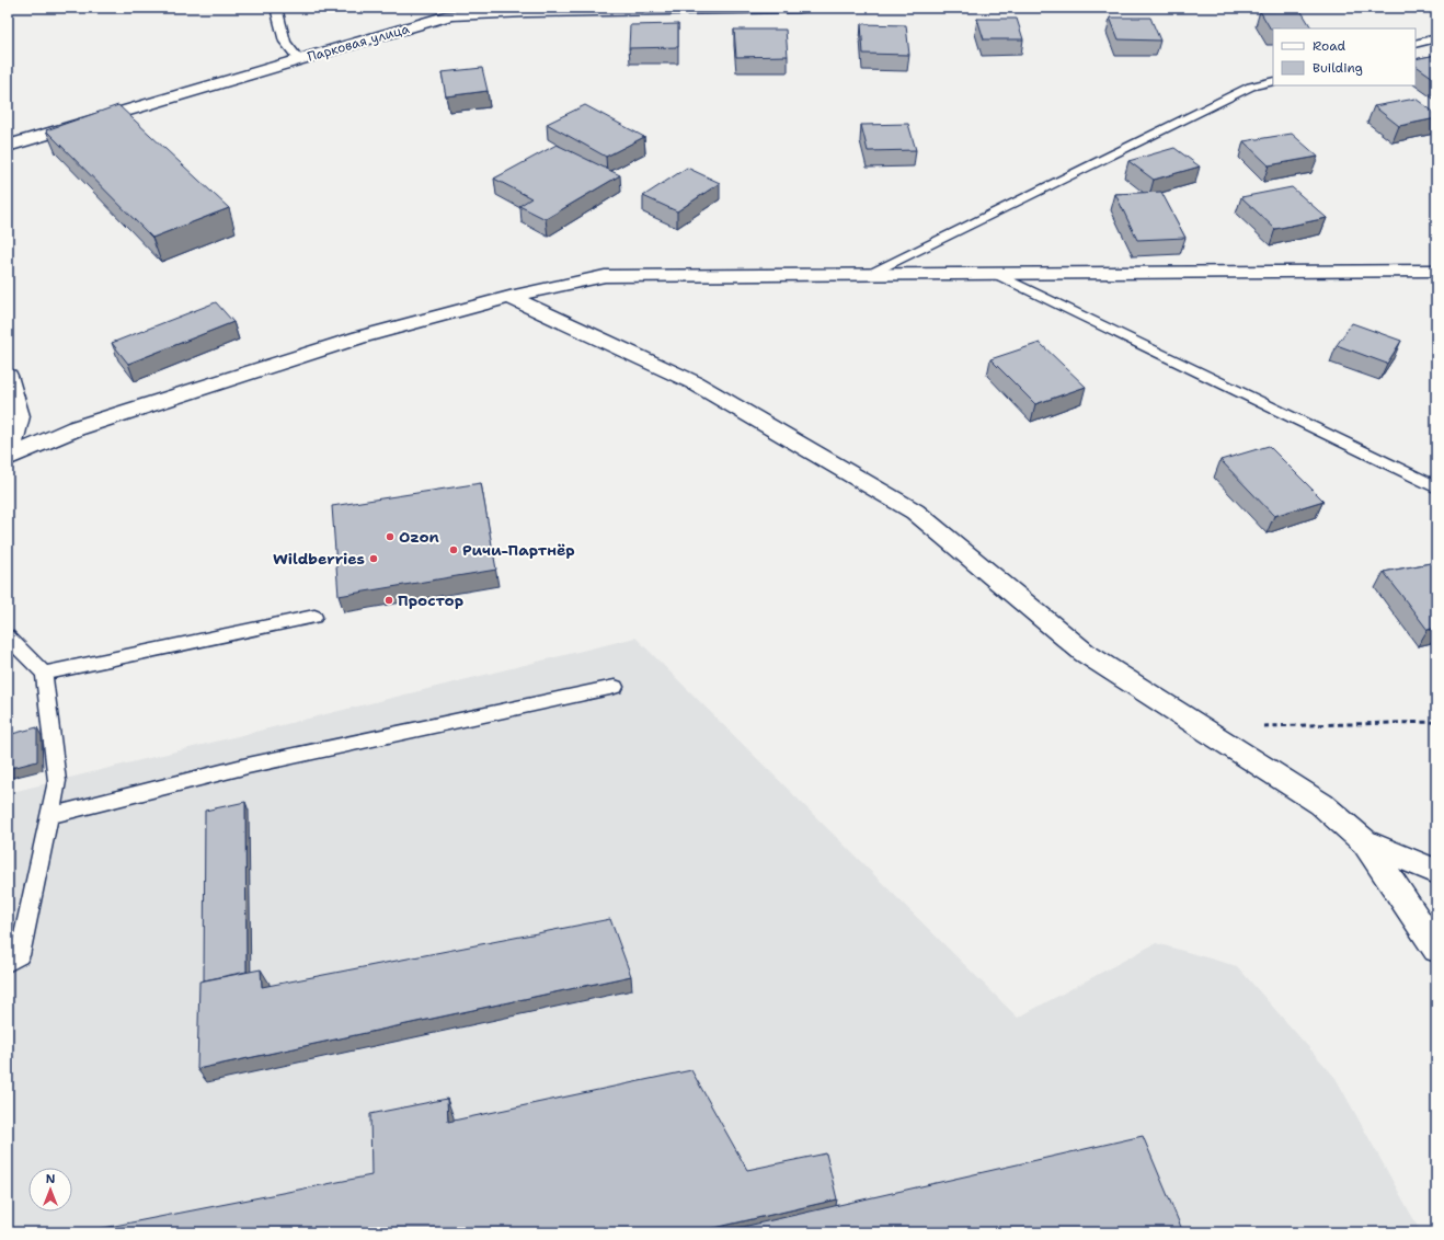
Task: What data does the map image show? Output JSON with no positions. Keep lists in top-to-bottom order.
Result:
{
  "streets": {
    "street": ["Парковая улица"]
  },
  "places": [
    "Ozon",
    "Ричи-Партнёр",
    "Wildberries",
    "Простор"
  ],
  "legend": ["Road", "Building"],
  "north": "top"
}
